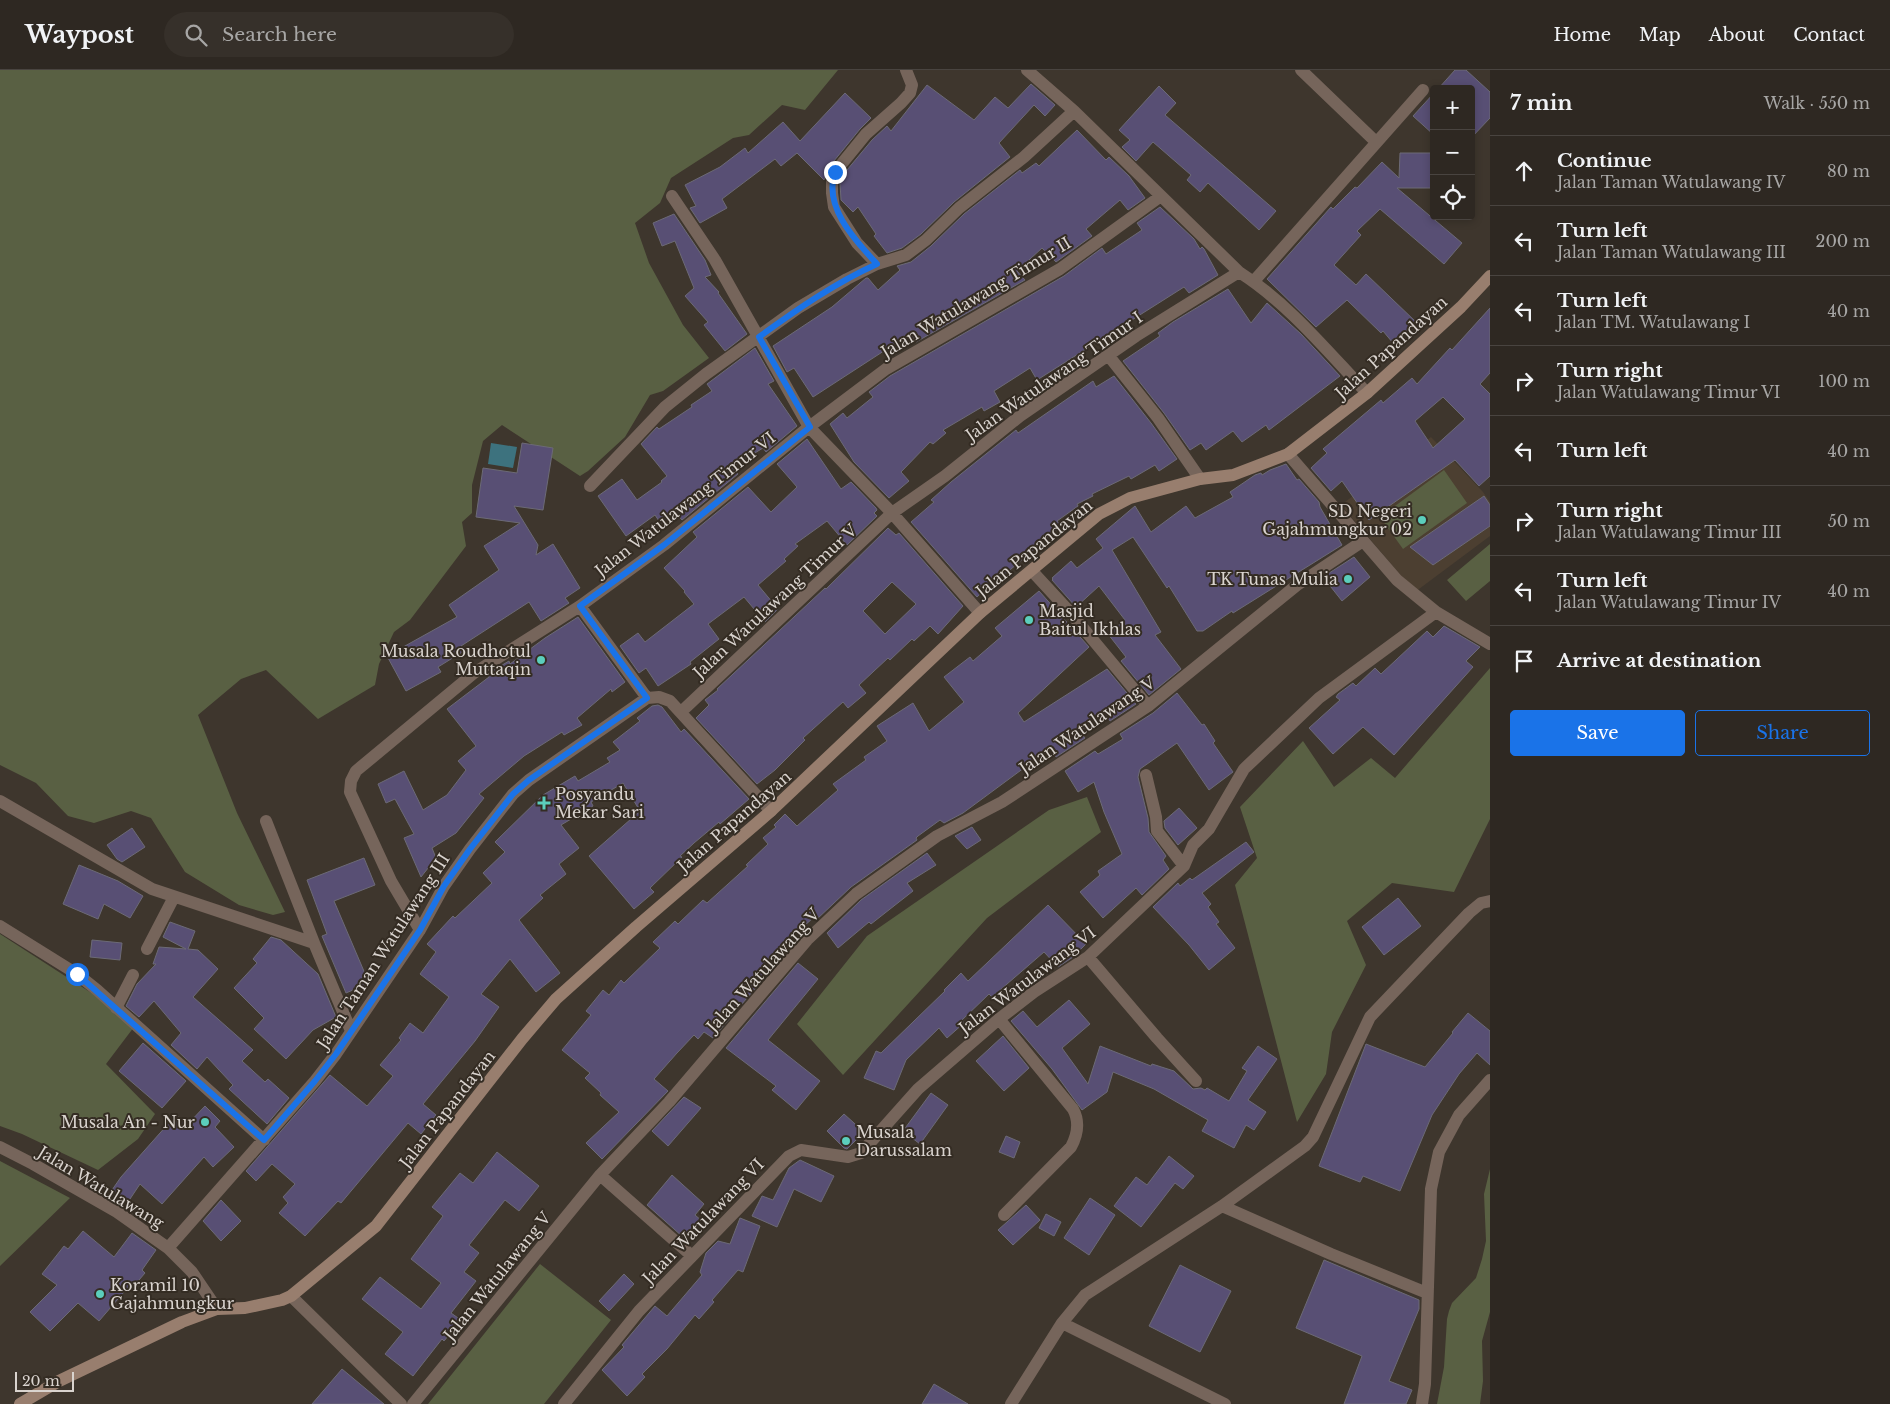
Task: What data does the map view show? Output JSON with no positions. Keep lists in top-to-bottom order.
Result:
{
  "streets": {
    "main road": ["Jalan Papandayan"],
    "street": [
      "Jalan Watulawang Timur II",
      "Jalan Watulawang Timur I",
      "Jalan Watulawang Timur VI",
      "Jalan Watulawang Timur V",
      "Jalan Watulawang V",
      "Jalan Taman Watulawang III",
      "Jalan Watulawang VI",
      "Jalan Watulawang"
    ]
  },
  "crossings": [
    ["Jalan Watulawang Timur II", "Jalan Watulawang Timur VI"],
    ["Jalan Papandayan", "Jalan Watulawang"],
    ["Jalan Watulawang Timur I", "Jalan Watulawang Timur V"],
    ["Jalan Watulawang Timur VI", "Jalan Taman Watulawang III"],
    ["Jalan Taman Watulawang III", "Jalan Watulawang"]
  ],
  "places": {
    "other": [
      "SD Negeri Gajahmungkur 02",
      "TK Tunas Mulia",
      "Masjid Baitul Ikhlas",
      "Musala Roudhotul Muttaqin",
      "Musala An - Nur",
      "Musala Darussalam",
      "Koramil 10 Gajahmungkur"
    ],
    "health": ["Posyandu Mekar Sari"]
  },
  "scale_bar": "20 m",
  "page": {
    "header": "Waypost",
    "search": "Search here",
    "nav": [
      "Home",
      "Map",
      "About",
      "Contact"
    ],
    "heading": ["7 min", "Walk · 550 m"],
    "map_buttons": ["+", "−"],
    "list": [
      ["Continue", "Jalan Taman Watulawang IV", "80 m"],
      ["Turn left", "Jalan Taman Watulawang III", "200 m"],
      ["Turn left", "Jalan TM. Watulawang I", "40 m"],
      ["Turn right", "Jalan Watulawang Timur VI", "100 m"],
      ["Turn left", "40 m"],
      ["Turn right", "Jalan Watulawang Timur III", "50 m"],
      ["Turn left", "Jalan Watulawang Timur IV", "40 m"],
      "Arrive at destination"
    ],
    "buttons": ["Save", "Share"],
    "scale": "20 m"
  }
}
